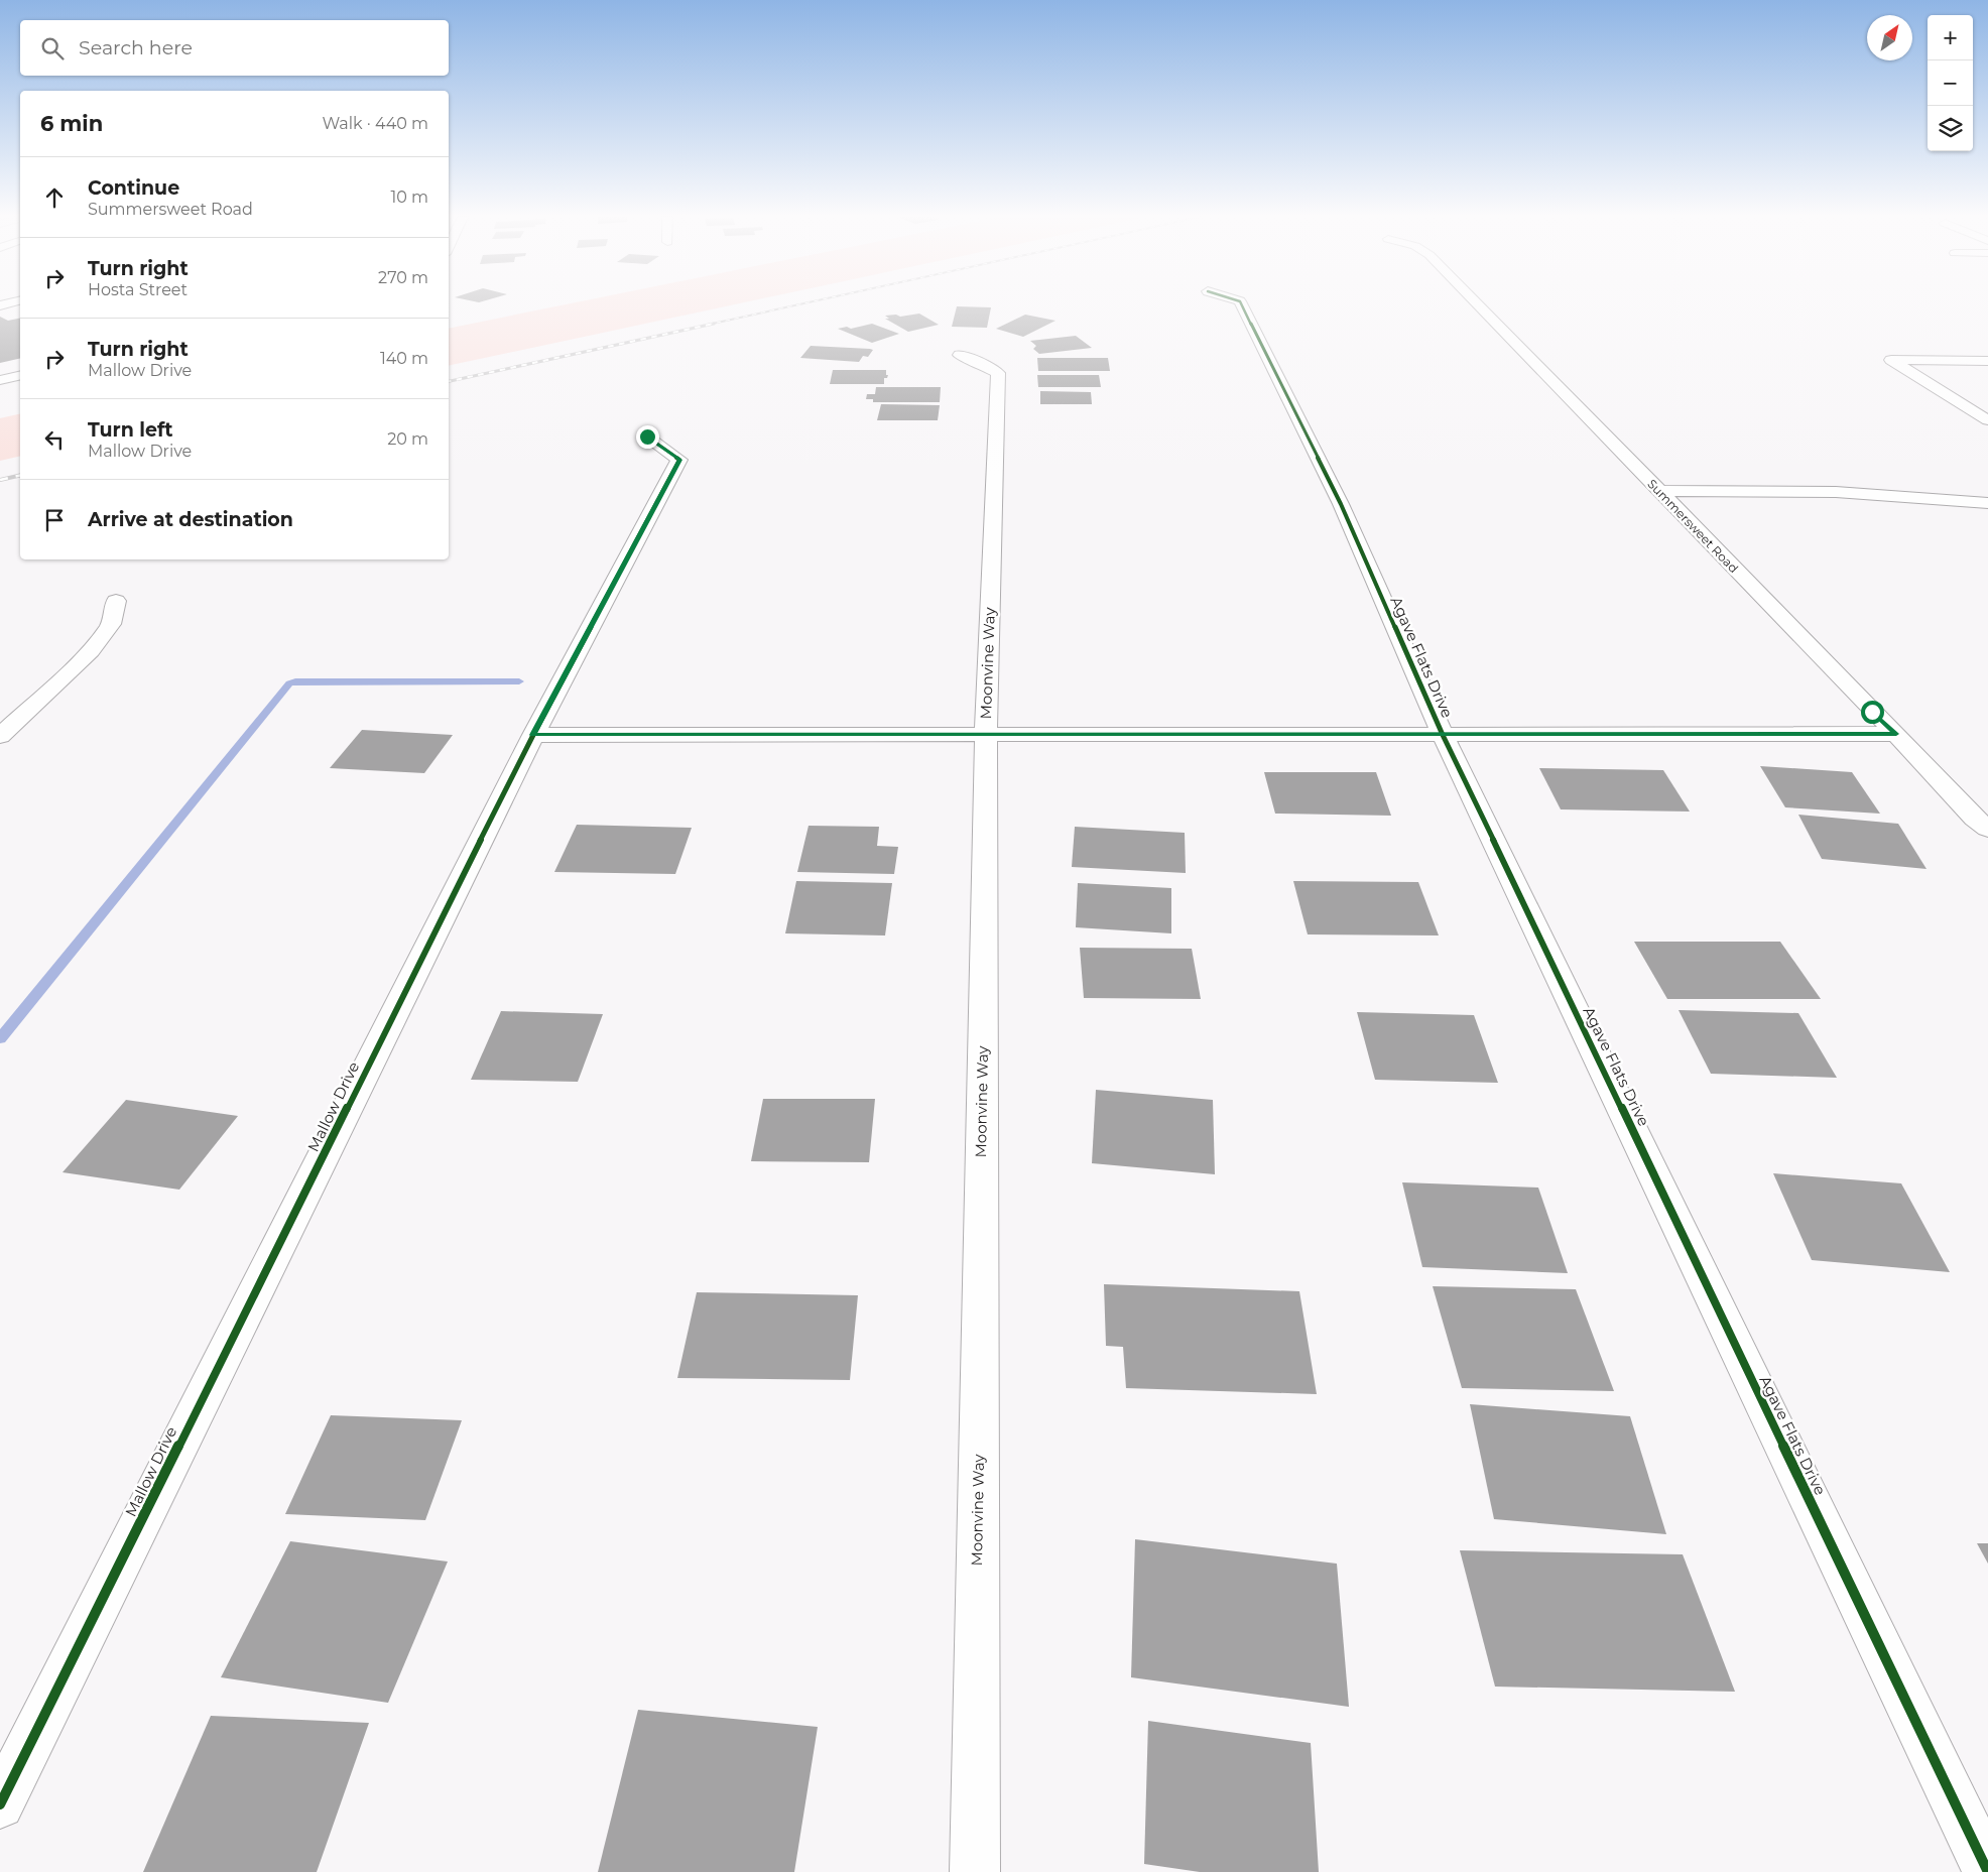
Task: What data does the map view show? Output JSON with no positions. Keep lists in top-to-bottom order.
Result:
{
  "streets": {
    "street": [
      "Summersweet Road",
      "Agave Flats Drive",
      "Moonvine Way",
      "Mallow Drive"
    ]
  },
  "north": "top right",
  "page": {
    "map_buttons": ["+", "−"],
    "search": "Search here",
    "heading": ["6 min", "Walk · 440 m"],
    "list": [
      ["Continue", "Summersweet Road", "10 m"],
      ["Turn right", "Hosta Street", "270 m"],
      ["Turn right", "Mallow Drive", "140 m"],
      ["Turn left", "Mallow Drive", "20 m"],
      "Arrive at destination"
    ]
  }
}
